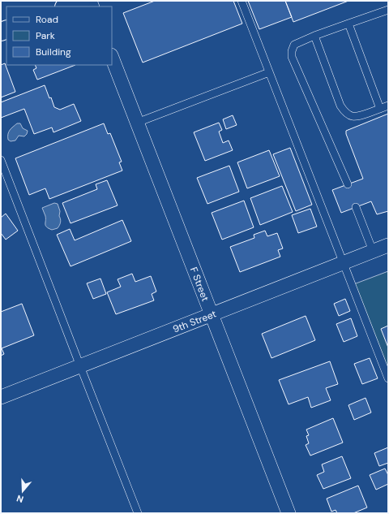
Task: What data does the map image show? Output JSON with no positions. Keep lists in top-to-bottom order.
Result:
{
  "streets": {
    "street": ["F Street", "9th Street"]
  },
  "crossings": [
    ["F Street", "9th Street"]
  ],
  "legend": ["Road", "Park", "Building"],
  "north": "bottom"
}
